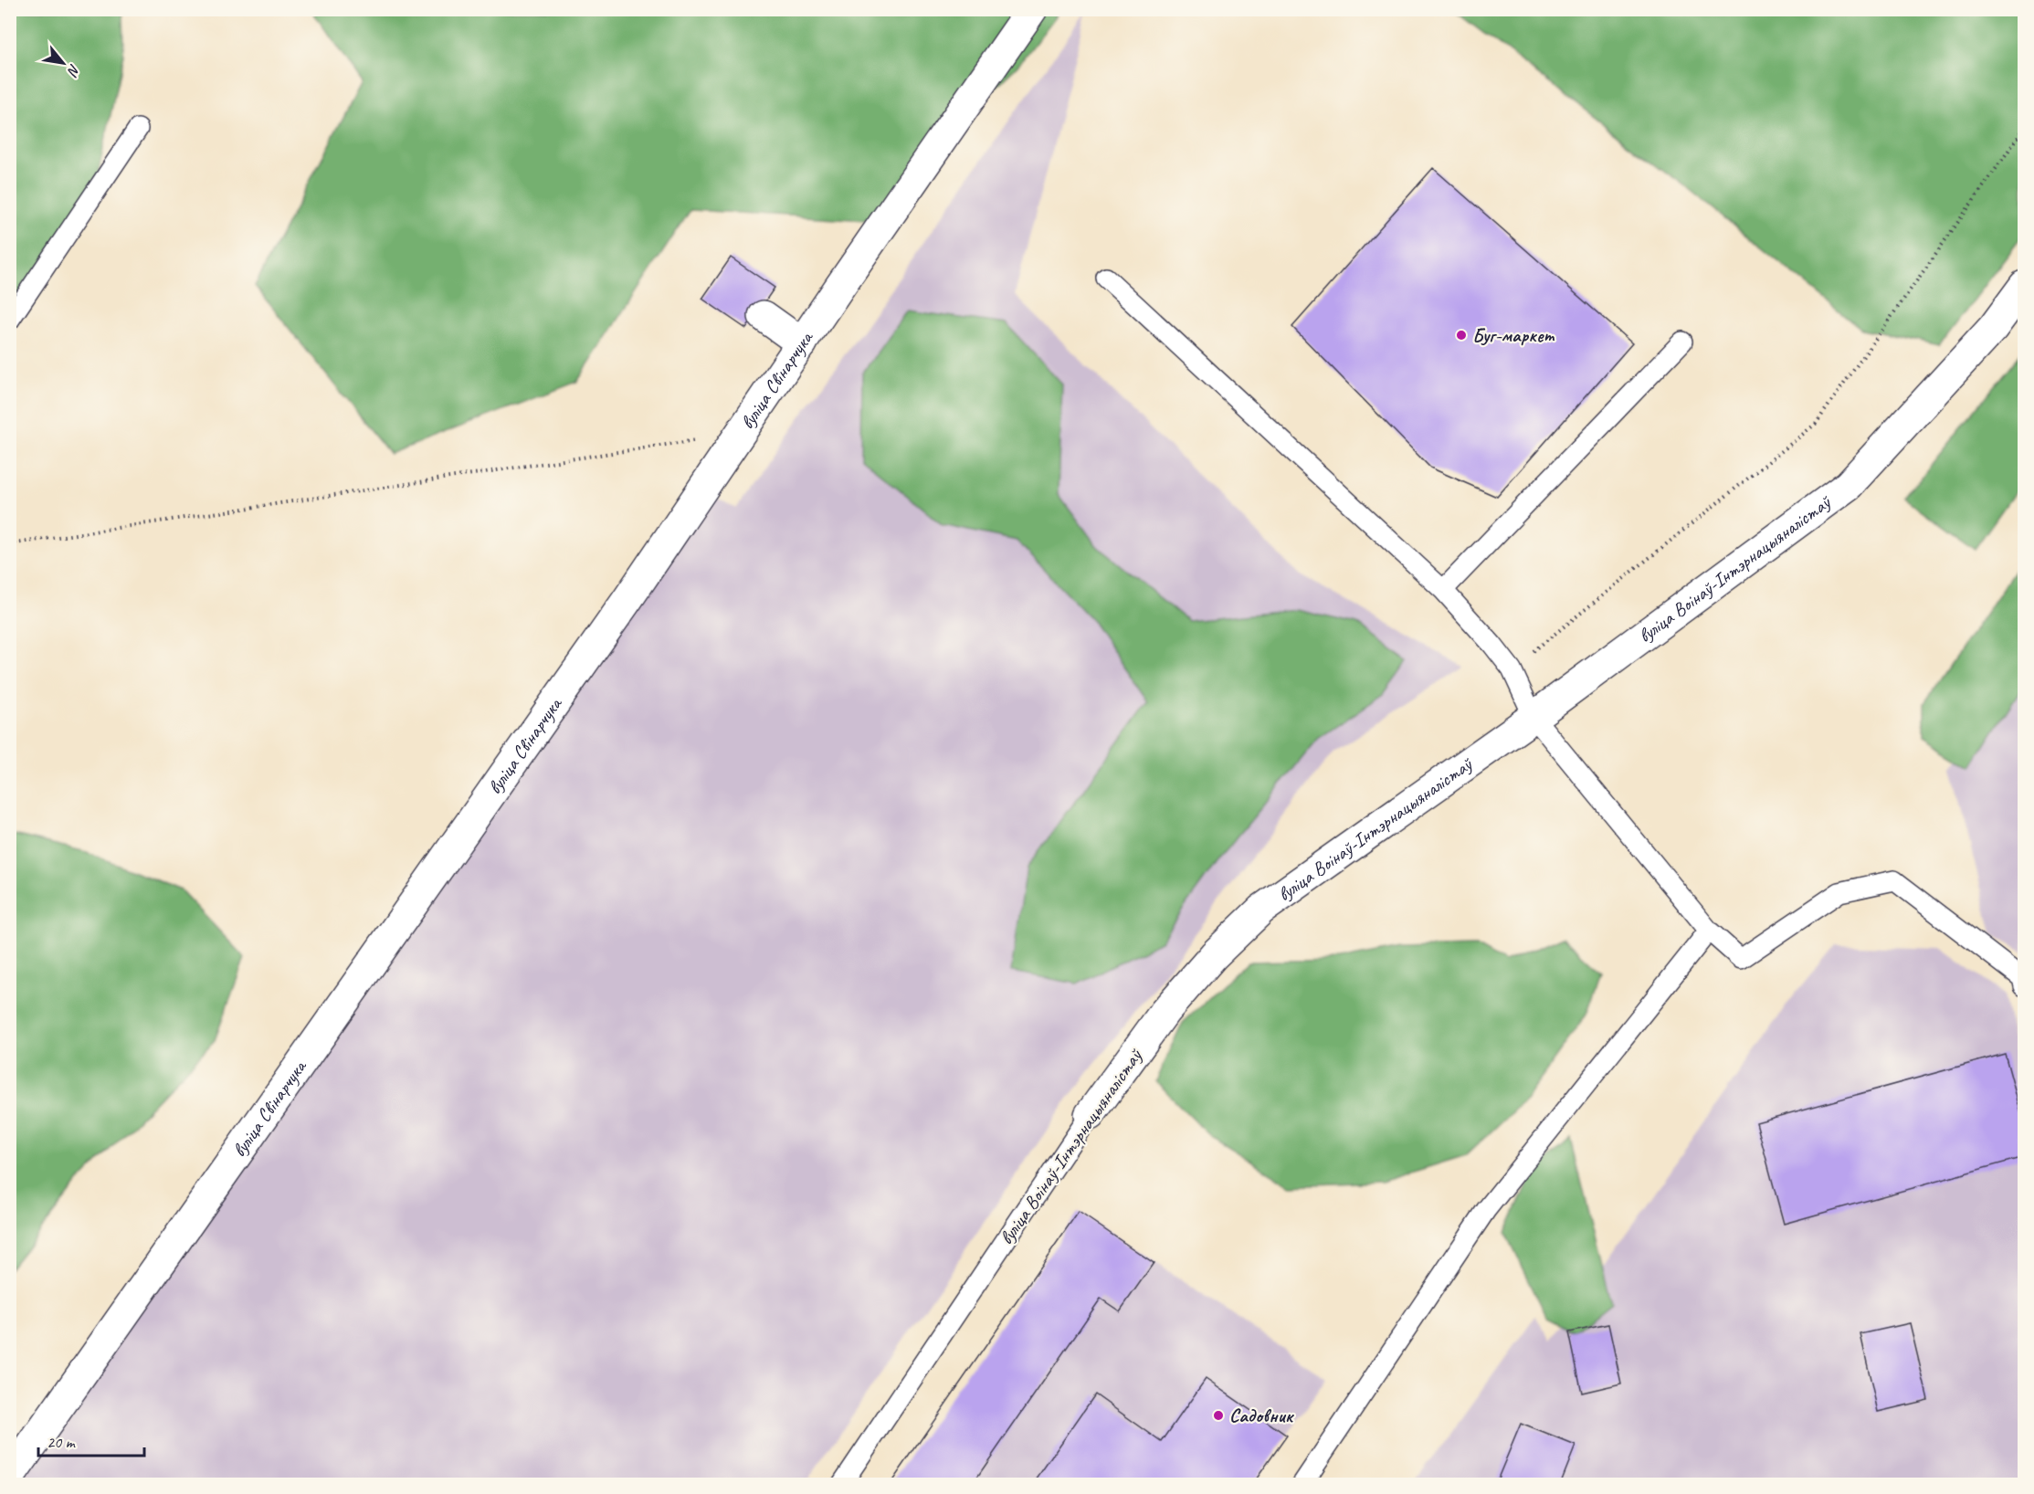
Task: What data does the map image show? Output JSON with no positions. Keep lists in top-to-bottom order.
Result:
{
  "streets": {
    "street": ["вуліца Свінарчука", "вуліца Воінаў-Інтэрнацыяналістаў"]
  },
  "places": ["Буг-маркет", "Садовник"],
  "scale_bar": "20 m",
  "north": "bottom right"
}
